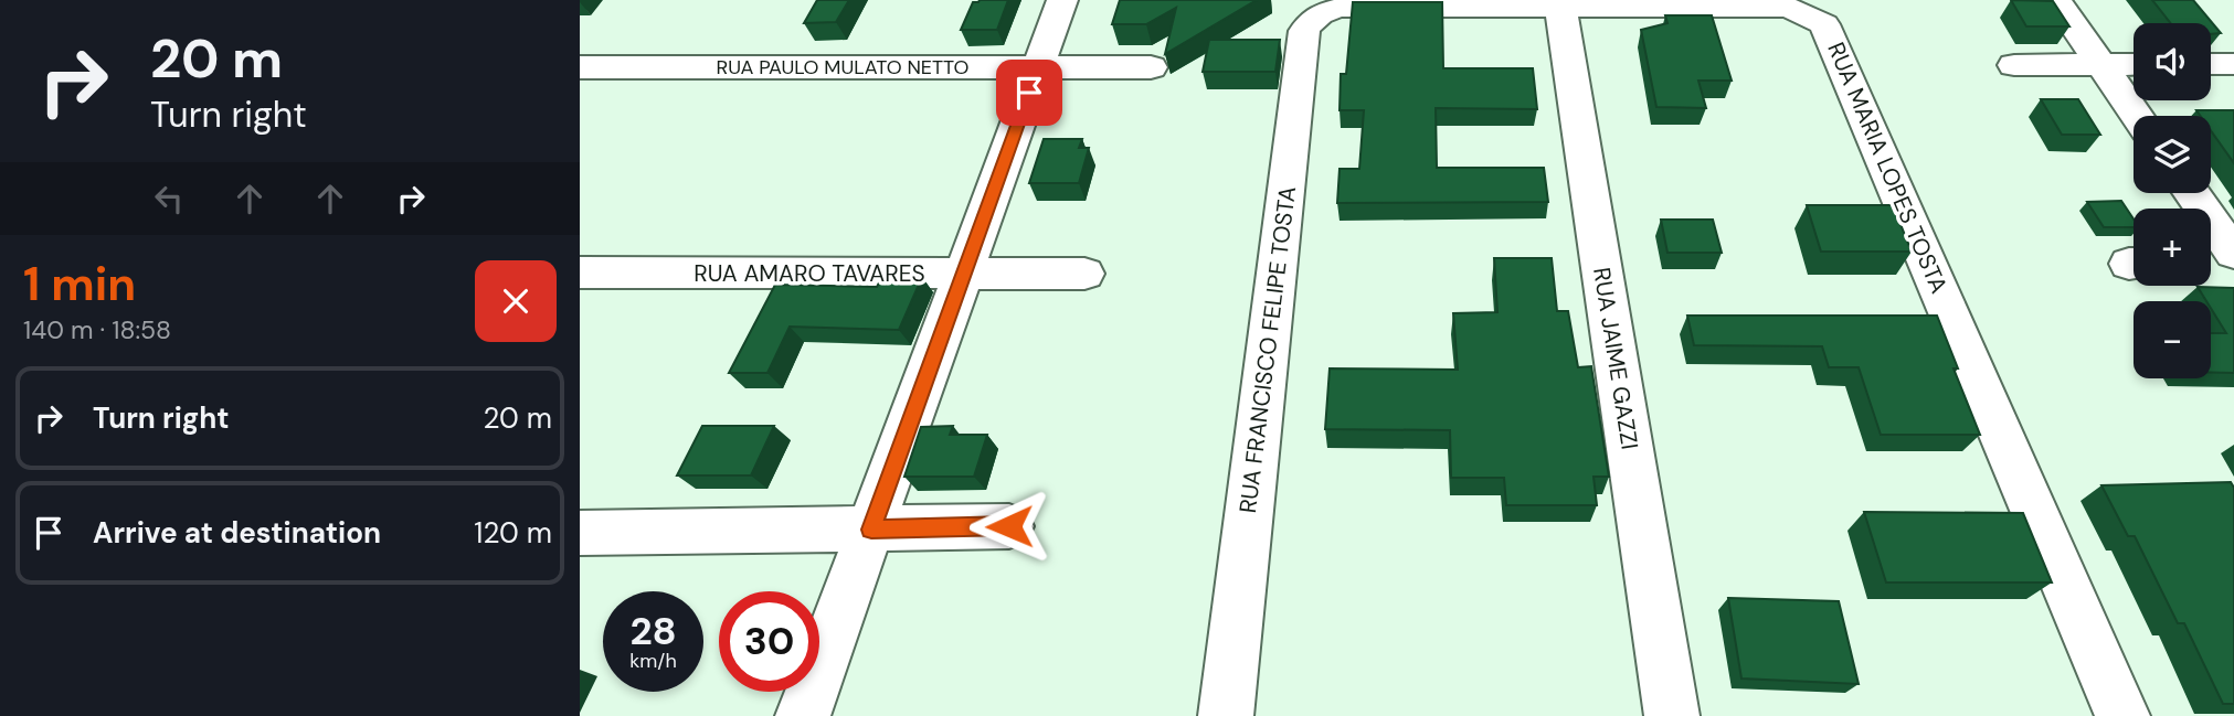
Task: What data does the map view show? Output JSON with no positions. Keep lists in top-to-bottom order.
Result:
{
  "streets": {
    "street": [
      "RUA PAULO MULATO NETTO",
      "RUA MARIA LOPES TOSTA",
      "RUA AMARO TAVARES",
      "RUA FRANCISCO FELIPE TOSTA",
      "RUA JAIME GAZZI"
    ]
  },
  "crossings": [
    ["RUA MARIA LOPES TOSTA", "RUA FRANCISCO FELIPE TOSTA"],
    ["RUA MARIA LOPES TOSTA", "RUA JAIME GAZZI"]
  ],
  "page": {
    "turn": ["20 m", "Turn right"],
    "map_buttons": ["+", "−"],
    "heading": ["1 min", "140 m · 18:58"],
    "list": [
      {
        "name": "Turn right",
        "value": "20 m"
      },
      {
        "name": "Arrive at destination",
        "value": "120 m"
      }
    ],
    "speed": "28 km/h",
    "limit": "30"
  }
}
